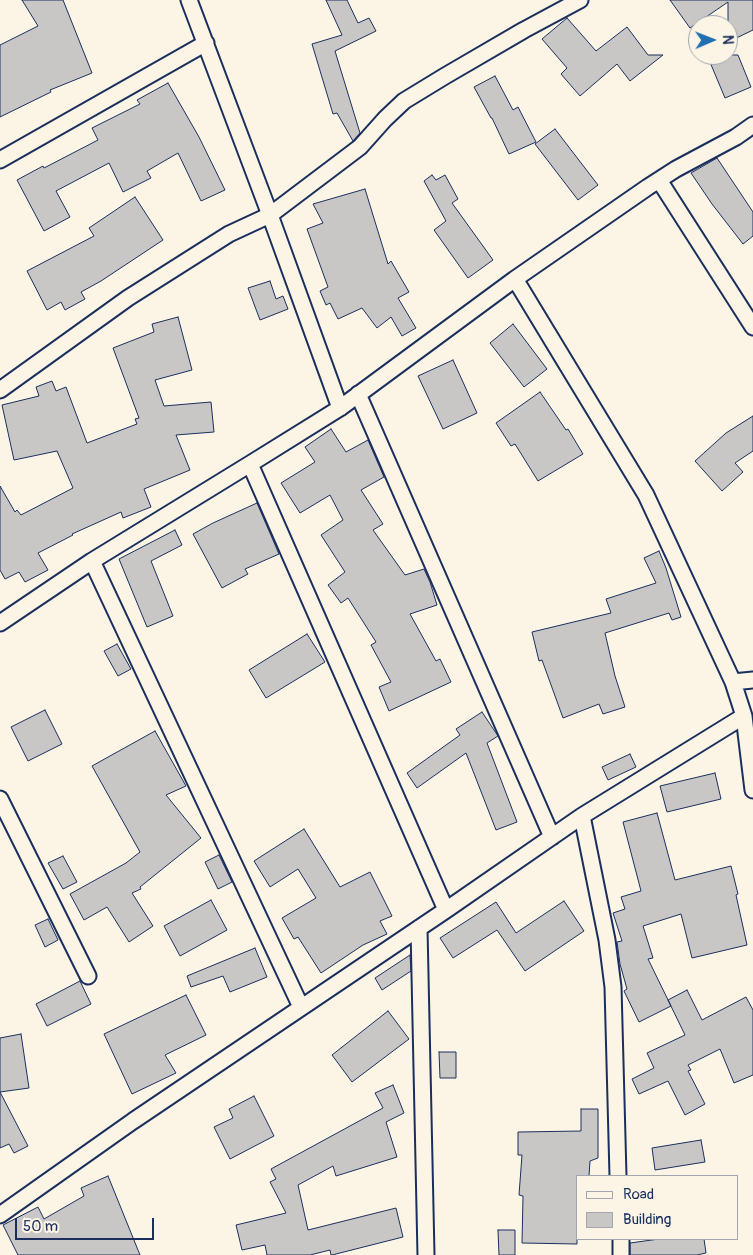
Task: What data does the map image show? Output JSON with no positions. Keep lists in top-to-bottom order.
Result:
{
  "legend": ["Road", "Building"],
  "scale_bar": "50 m",
  "north": "right"
}
